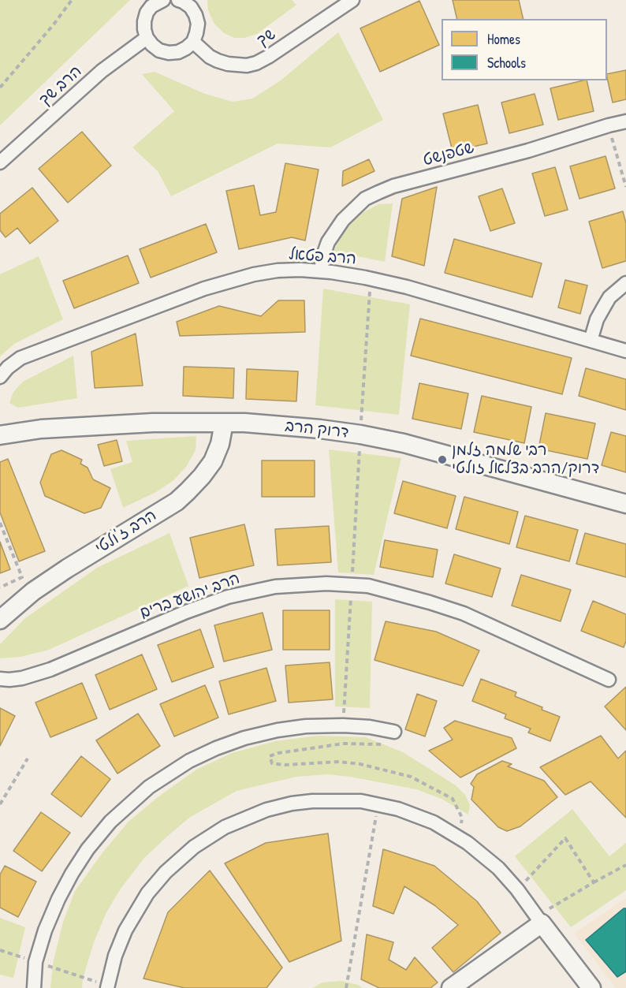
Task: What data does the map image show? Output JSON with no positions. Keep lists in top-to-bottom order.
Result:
{
  "streets": {
    "street": [
      "שך",
      "הרב שך",
      "שטפנשט",
      "הרב פטאל",
      "דרוק הרב",
      "הרב ז'ולטי",
      "הרב יהושע ברים"
    ]
  },
  "crossings": [
    ["שטפנשט", "הרב פטאל"],
    ["דרוק הרב", "הרב ז'ולטי"]
  ],
  "places": ["רבי שלמה זלמן דרוק/הרב בצלאל זולטי"],
  "legend": ["Homes", "Schools"]
}
